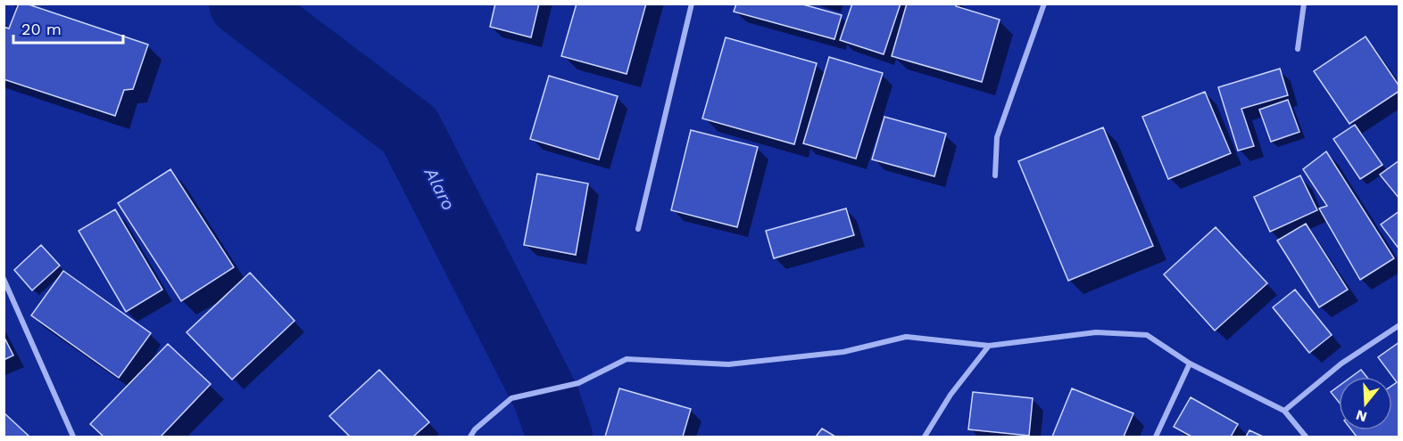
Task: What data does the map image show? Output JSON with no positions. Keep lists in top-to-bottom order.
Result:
{
  "water": ["Alaro"],
  "scale_bar": "20 m",
  "north": "bottom"
}
